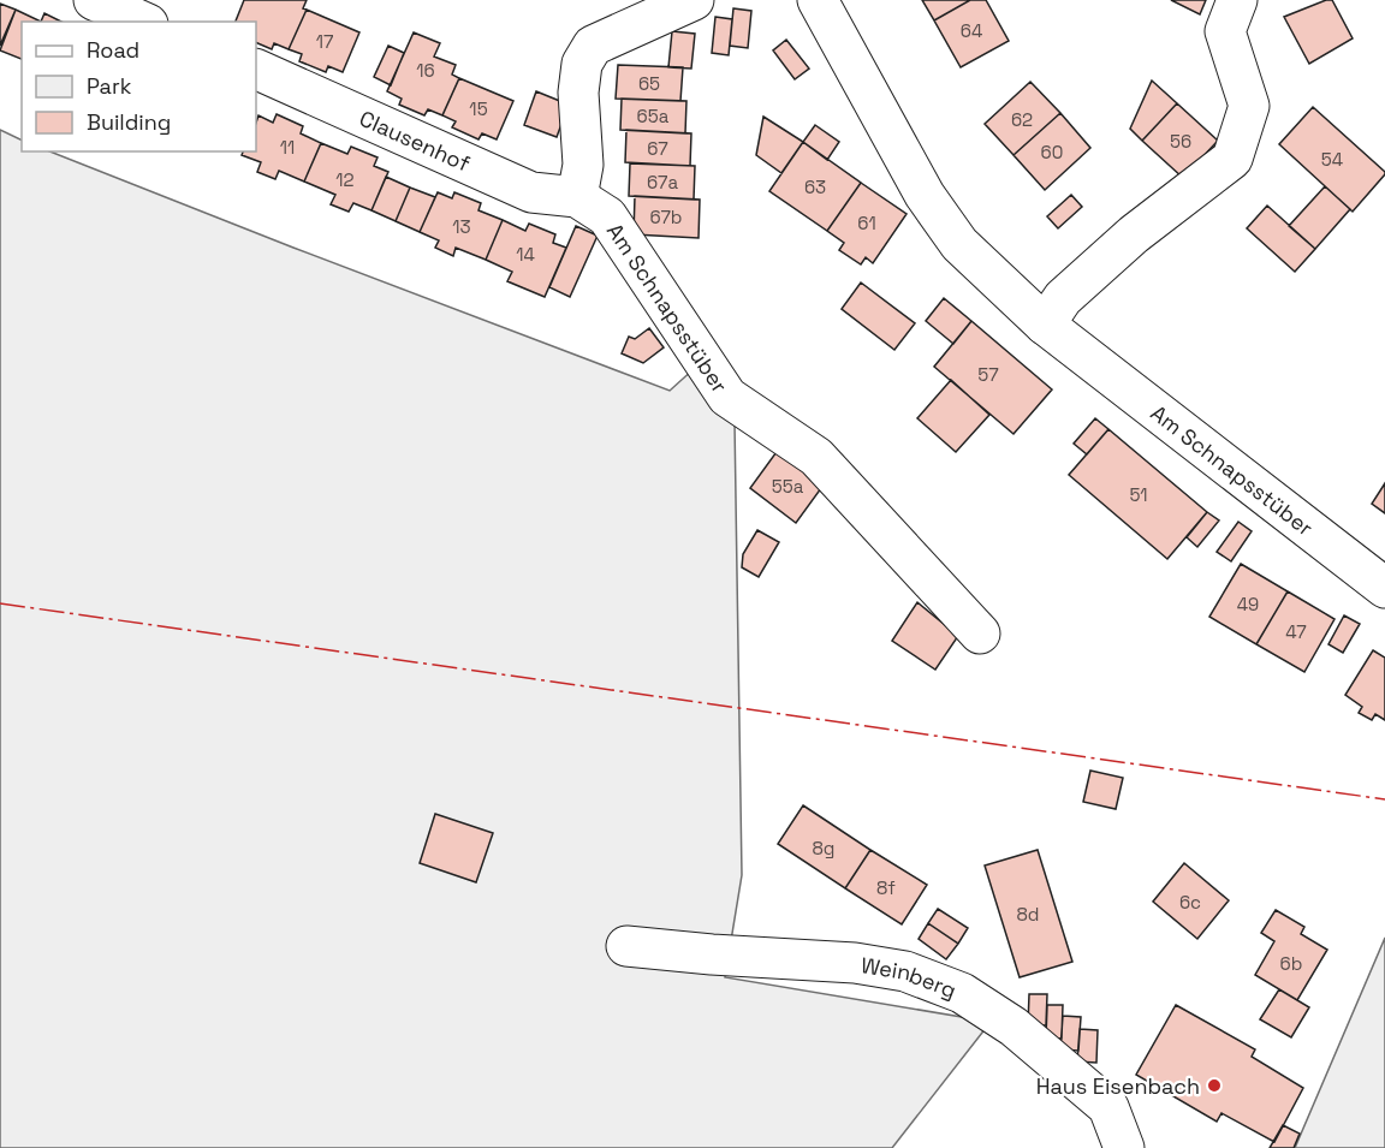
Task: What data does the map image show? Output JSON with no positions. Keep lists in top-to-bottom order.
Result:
{
  "streets": {
    "street": ["Clausenhof", "Am Schnapsstüber", "Weinberg"]
  },
  "crossings": [
    ["Clausenhof", "Am Schnapsstüber"]
  ],
  "places": ["Haus Eisenbach"],
  "house_numbers": [
    "64",
    "17",
    "16",
    "65",
    "15",
    "65a",
    "62",
    "56",
    "11",
    "67",
    "60",
    "54",
    "12",
    "67a",
    "63",
    "67b",
    "61",
    "13",
    "14",
    "57",
    "55a",
    "51",
    "49",
    "47",
    "8g",
    "8f",
    "6c",
    "8d",
    "6b"
  ],
  "legend": ["Road", "Park", "Building"]
}
